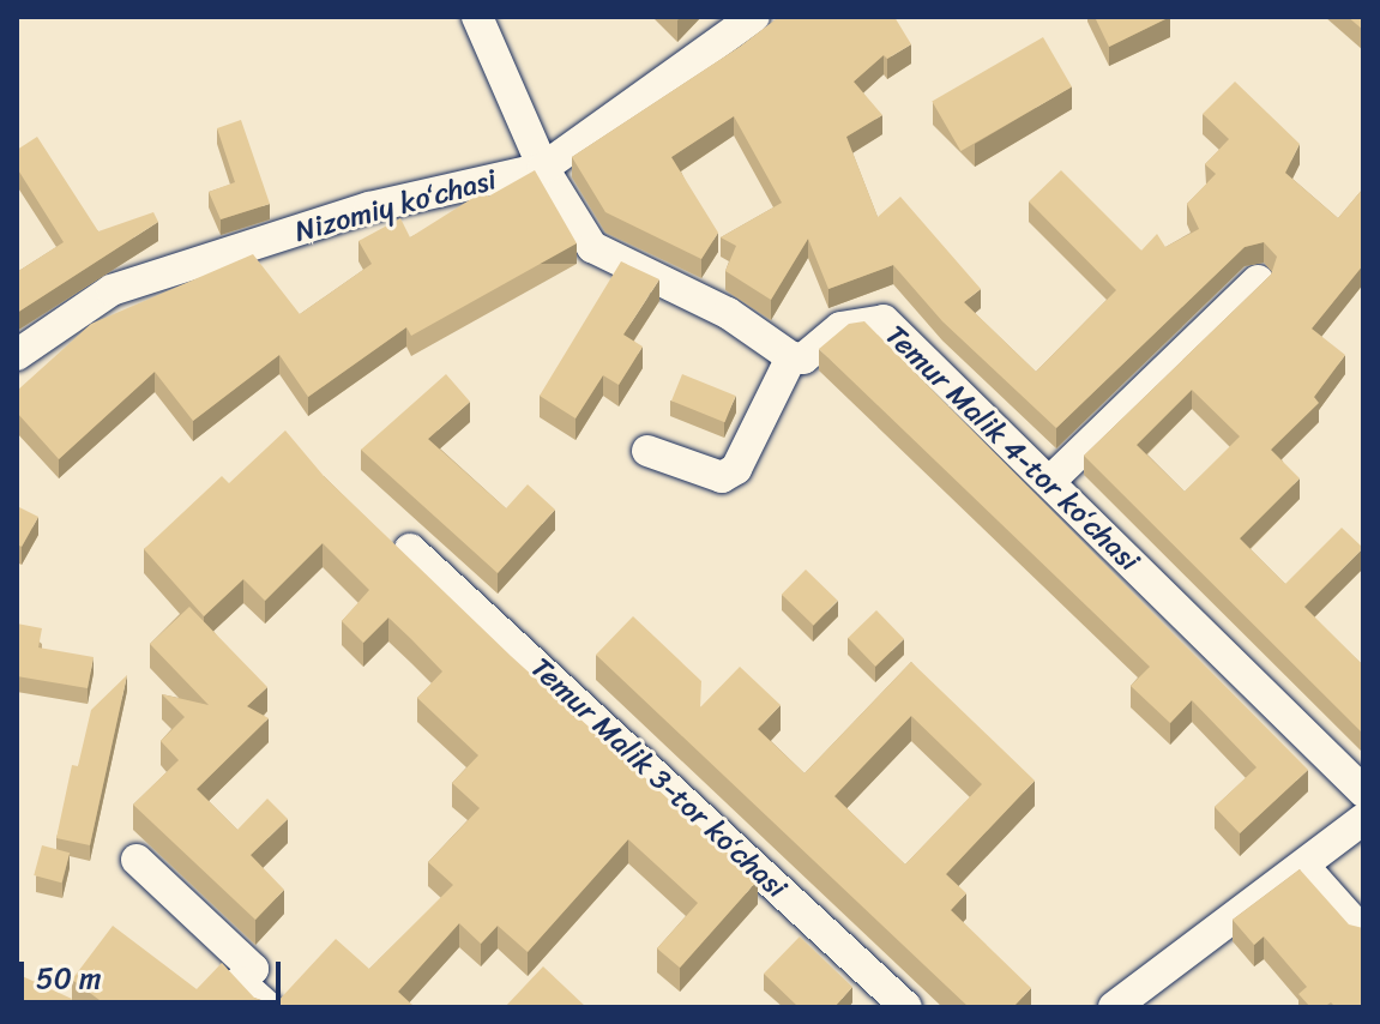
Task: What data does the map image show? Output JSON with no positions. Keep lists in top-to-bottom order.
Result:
{
  "streets": {
    "street": ["Nizomiy koʻchasi", "Temur Malik 4-tor koʻchasi", "Temur Malik 3-tor koʻchasi"]
  },
  "scale_bar": "50 m"
}
